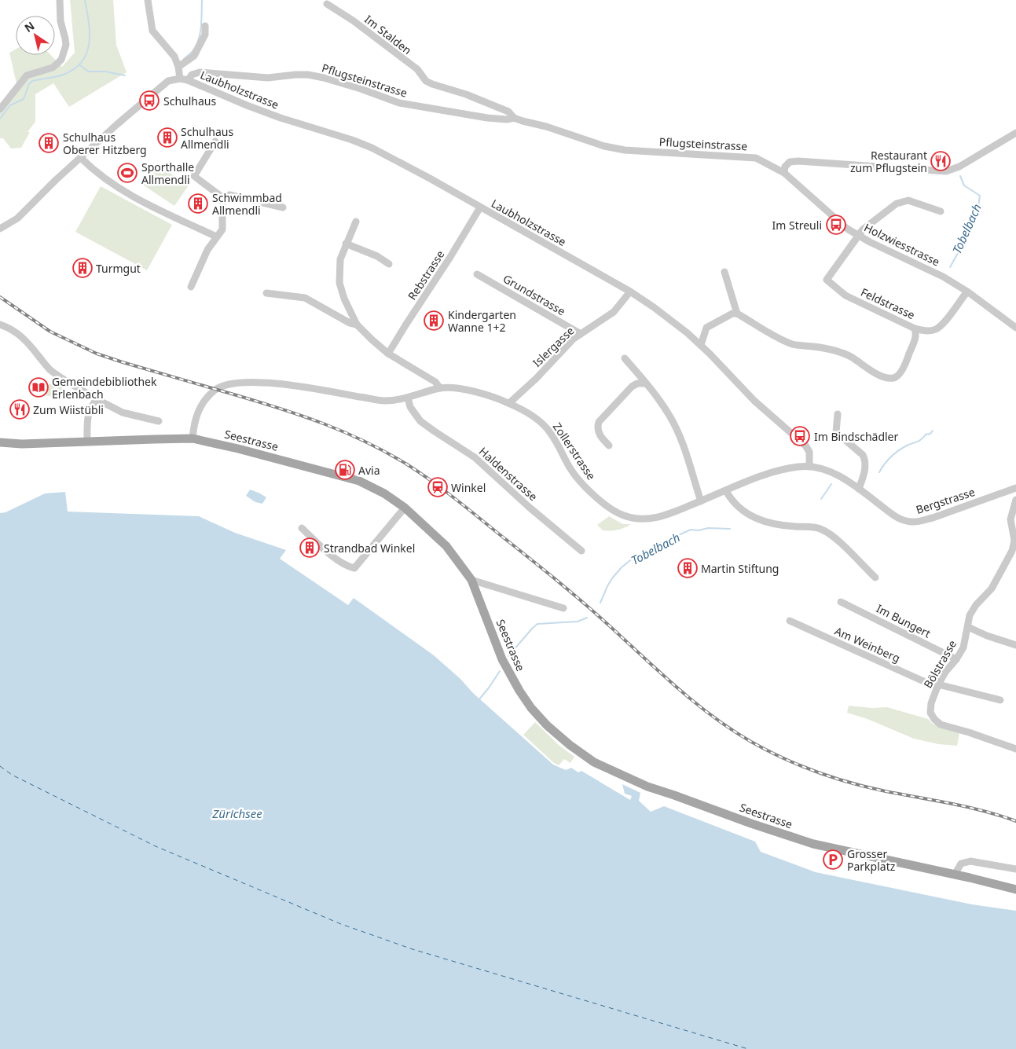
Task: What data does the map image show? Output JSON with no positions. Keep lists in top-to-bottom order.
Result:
{
  "streets": {
    "main road": ["Seestrasse"],
    "street": [
      "Im Stalden",
      "Pflugsteinstrasse",
      "Laubholzstrasse",
      "Holzwiesstrasse",
      "Rebstrasse",
      "Grundstrasse",
      "Feldstrasse",
      "Islergasse",
      "Zollerstrasse",
      "Haldenstrasse",
      "Bergstrasse",
      "Im Bungert",
      "Am Weinberg",
      "Bölstrasse"
    ]
  },
  "crossings": [
    ["Im Stalden", "Pflugsteinstrasse"],
    ["Pflugsteinstrasse", "Laubholzstrasse"],
    ["Pflugsteinstrasse", "Holzwiesstrasse"],
    ["Laubholzstrasse", "Rebstrasse"],
    ["Laubholzstrasse", "Islergasse"],
    ["Laubholzstrasse", "Zollerstrasse"],
    ["Holzwiesstrasse", "Feldstrasse"],
    ["Grundstrasse", "Islergasse"],
    ["Islergasse", "Zollerstrasse"],
    ["Seestrasse", "Zollerstrasse"],
    ["Zollerstrasse", "Haldenstrasse"],
    ["Zollerstrasse", "Bergstrasse"],
    ["Im Bungert", "Bölstrasse"],
    ["Am Weinberg", "Bölstrasse"]
  ],
  "water": ["Tobelbach", "Zürichsee"],
  "places": {
    "bus stop": ["Schulhaus", "Im Streuli", "Im Bindschädler"],
    "building": [
      "Schulhaus Allmendli",
      "Schulhaus Oberer Hitzberg",
      "Schwimmbad Allmendli",
      "Turmgut",
      "Kindergarten Wanne 1+2",
      "Strandbad Winkel",
      "Martin Stiftung"
    ],
    "restaurant": ["Restaurant zum Pflugstein", "Zum Wiistübli"],
    "sports": ["Sporthalle Allmendli"],
    "library": ["Gemeindebibliothek Erlenbach"],
    "fuel station": ["Avia"],
    "station": ["Winkel"],
    "parking": ["Grosser Parkplatz"]
  },
  "north": "top left"
}
